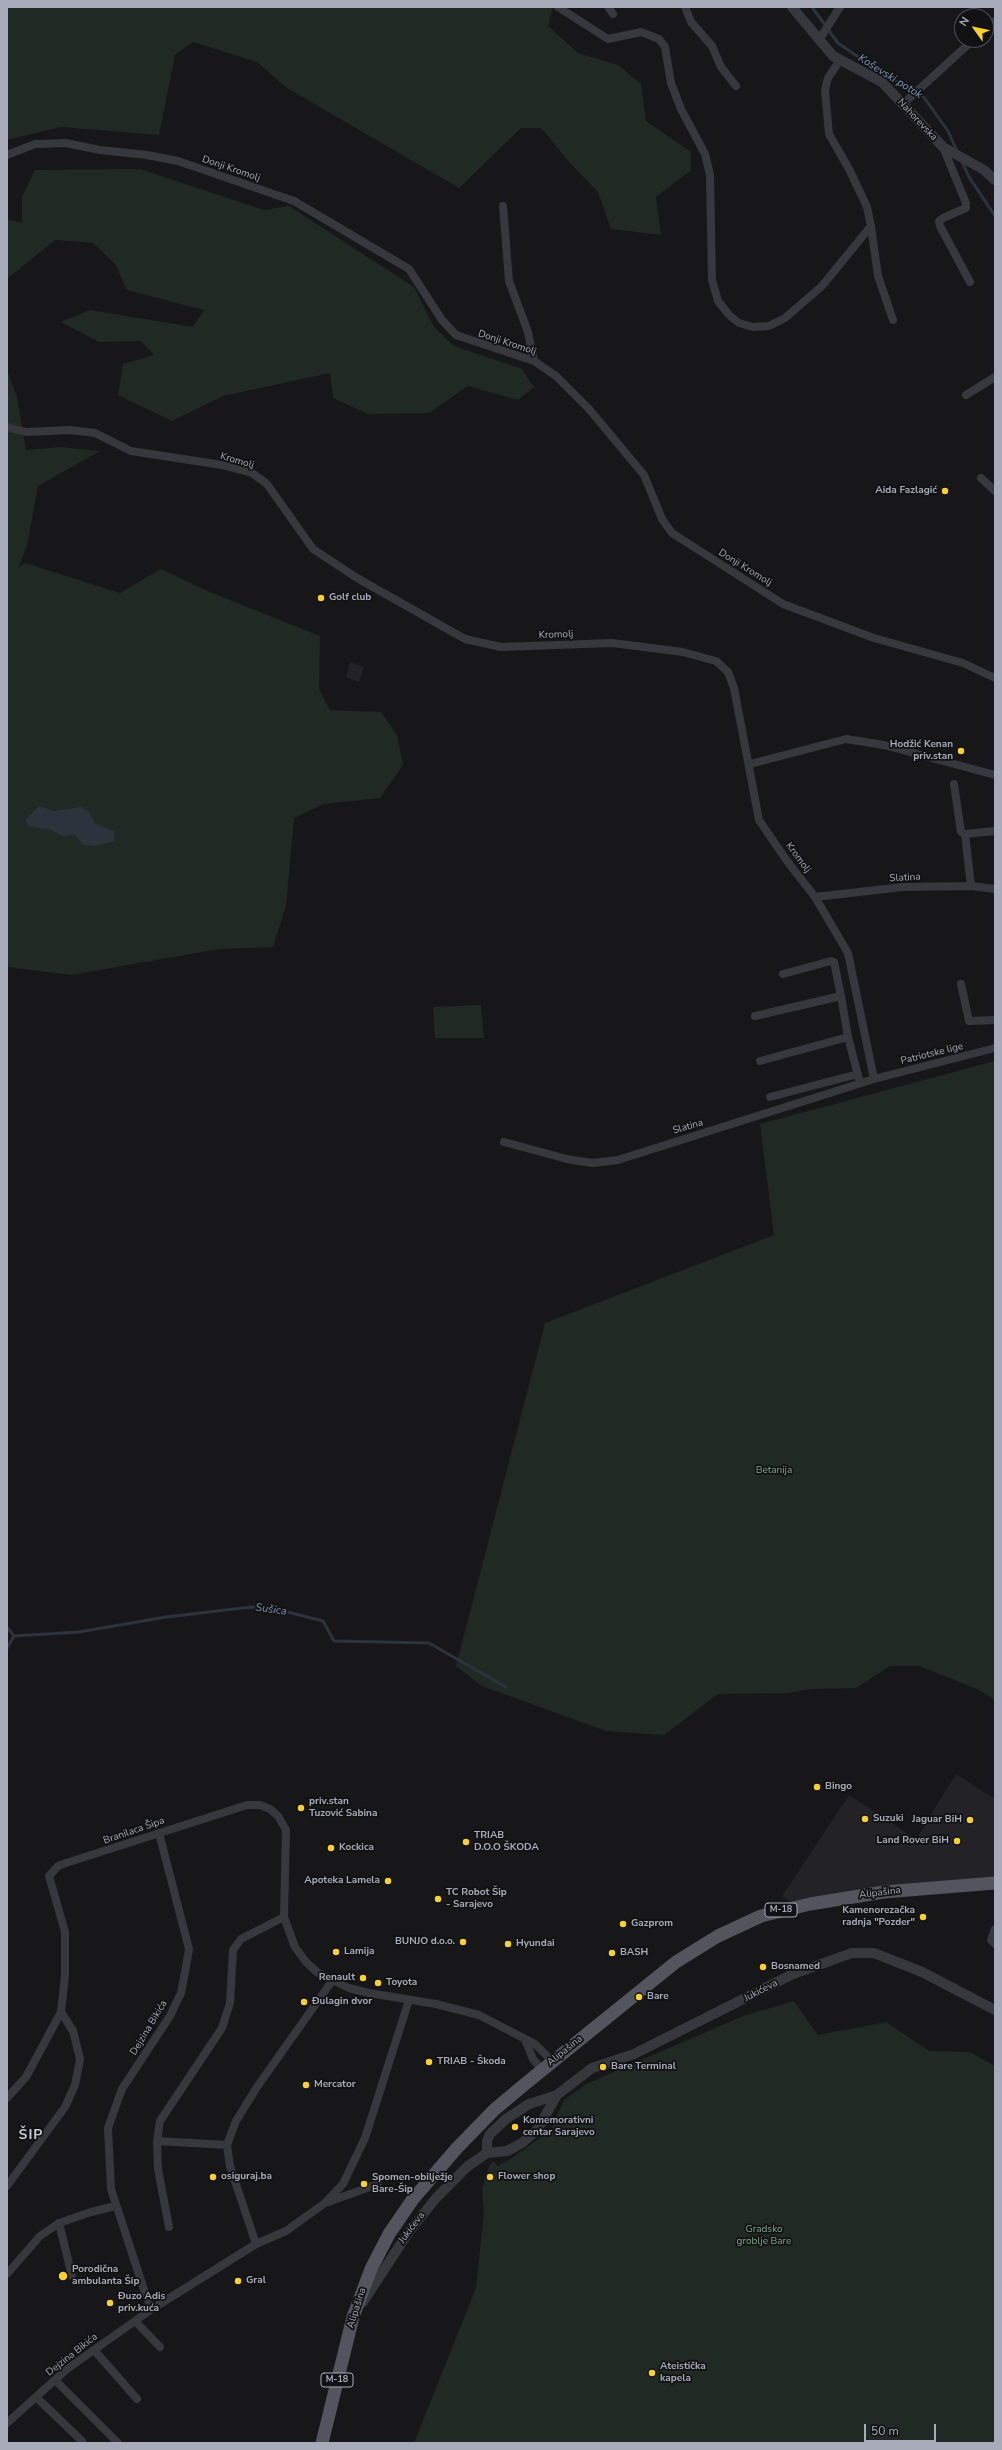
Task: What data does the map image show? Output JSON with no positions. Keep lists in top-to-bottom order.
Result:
{
  "streets": {
    "main road": ["Alipašina", "M-18"],
    "street": [
      "Nahorevska",
      "Donji Kromolj",
      "Kromolj",
      "Slatina",
      "Patriotske lige",
      "Branilaca Šipa",
      "Jukićeva",
      "Dejzina Bikića"
    ]
  },
  "crossings": [
    ["Kromolj", "Slatina"],
    ["Kromolj", "Patriotske lige"],
    ["Slatina", "Patriotske lige"],
    ["Branilaca Šipa", "Dejzina Bikića"],
    ["Alipašina", "Jukićeva"]
  ],
  "districts": ["ŠIP"],
  "water": ["Koševski potok", "Sušica"],
  "parks": ["Betanija", "Gradsko groblje Bare"],
  "places": [
    "Aida Fazlagić",
    "Golf club",
    "Hodžić Kenan priv.stan",
    "Bingo",
    "priv.stan Tuzović Sabina",
    "Suzuki",
    "Jaguar BiH",
    "Land Rover BiH",
    "TRIAB D.O.O ŠKODA",
    "Kockica",
    "Apoteka Lamela",
    "TC Robot Šip - Sarajevo",
    "Kamenorezačka radnja \"Pozder\"",
    "Gazprom",
    "BUNJO d.o.o.",
    "Hyundai",
    "Lamija",
    "BASH",
    "Bosnamed",
    "Renault",
    "Toyota",
    "Bare",
    "Đulagin dvor",
    "TRIAB - Škoda",
    "Bare Terminal",
    "Mercator",
    "Komemorativni centar Sarajevo",
    "osiguraj.ba",
    "Flower shop",
    "Spomen-obilježje Bare-Šip",
    "Porodična ambulanta Šip",
    "Gral",
    "Đuzo Adis priv.kuća",
    "Ateistička kapela"
  ],
  "scale_bar": "50 m",
  "north": "top left"
}
